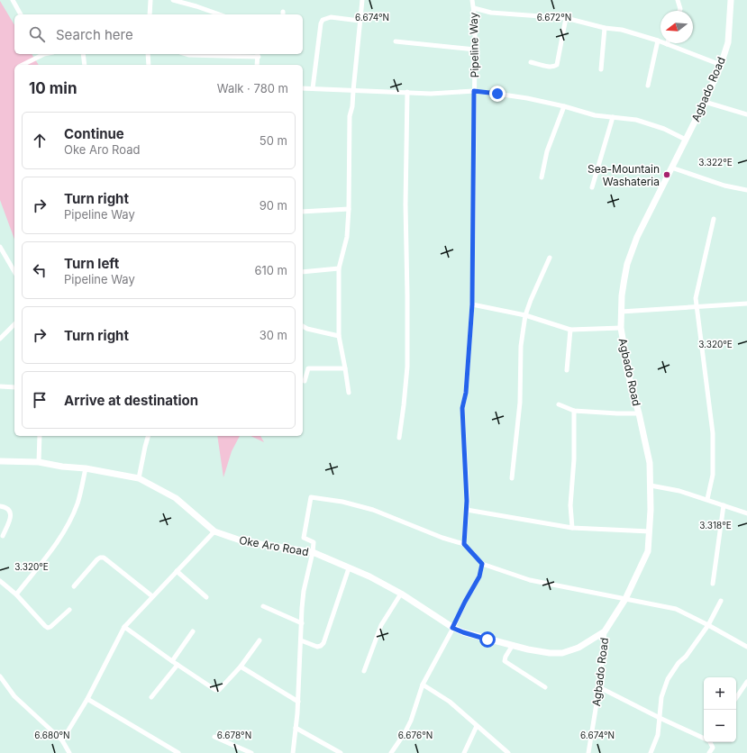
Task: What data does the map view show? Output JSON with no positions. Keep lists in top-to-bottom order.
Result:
{
  "streets": {
    "main road": ["Agbado Road", "Oke Aro Road"],
    "street": ["Pipeline Way"]
  },
  "crossings": [
    ["Agbado Road", "Oke Aro Road"]
  ],
  "places": ["Sea-Mountain Washateria"],
  "north": "left",
  "page": {
    "search": "Search here",
    "heading": ["10 min", "Walk · 780 m"],
    "list": [
      ["Continue", "Oke Aro Road", "50 m"],
      ["Turn right", "Pipeline Way", "90 m"],
      ["Turn left", "Pipeline Way", "610 m"],
      ["Turn right", "30 m"],
      "Arrive at destination"
    ],
    "map_buttons": ["+", "−"]
  },
  "coordinates": [
    "6.674°N",
    "6.672°N",
    "3.322°E",
    "3.320°E",
    "3.318°E",
    "6.680°N",
    "6.678°N",
    "6.676°N"
  ]
}
